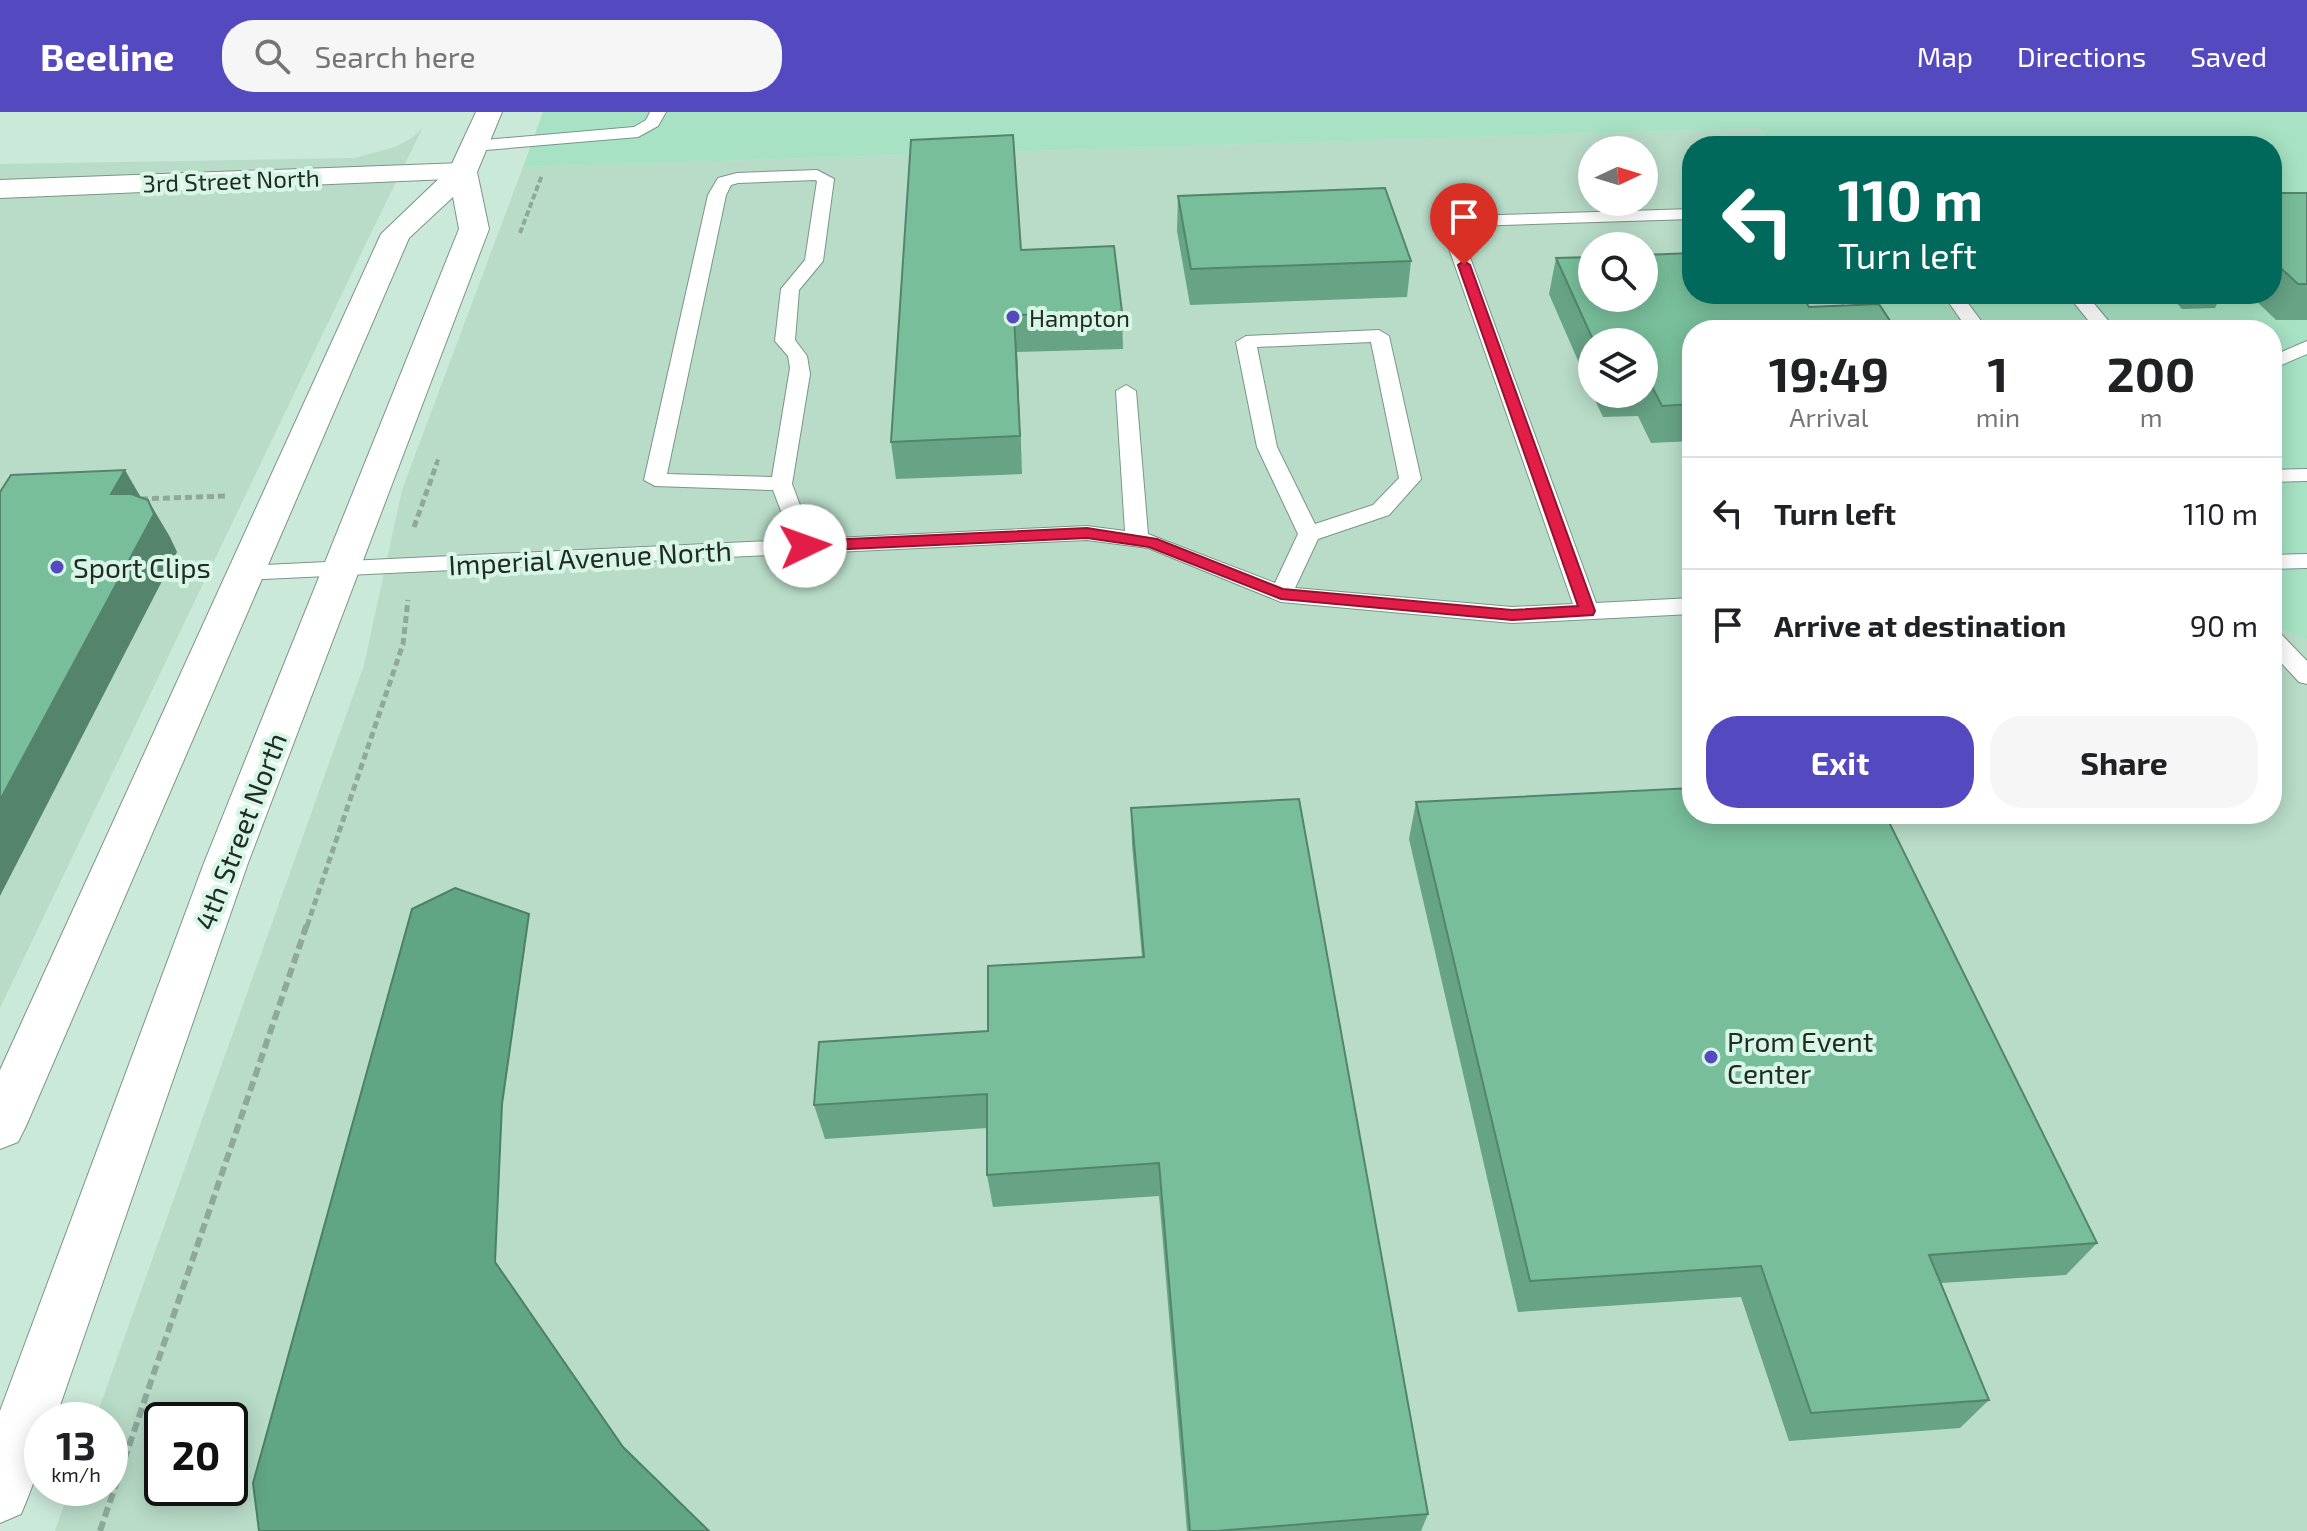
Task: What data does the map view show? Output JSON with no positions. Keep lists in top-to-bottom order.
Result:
{
  "streets": {
    "street": ["3rd Street North", "4th Street North"],
    "lane": ["Imperial Avenue North"]
  },
  "crossings": [
    ["3rd Street North", "4th Street North"],
    ["Imperial Avenue North", "4th Street North"]
  ],
  "places": ["Hampton", "Sport Clips", "Prom Event Center"],
  "north": "right",
  "page": {
    "header": "Beeline",
    "search": "Search here",
    "nav": ["Map", "Directions", "Saved"],
    "turn": ["110 m", "Turn left"],
    "eta": [
      "19:49",
      "Arrival",
      "1",
      "min",
      "200",
      "m"
    ],
    "list": [
      {
        "name": "Turn left",
        "value": "110 m"
      },
      {
        "name": "Arrive at destination",
        "value": "90 m"
      }
    ],
    "buttons": ["Exit", "Share"],
    "speed": "13 km/h",
    "limit": "20"
  }
}
